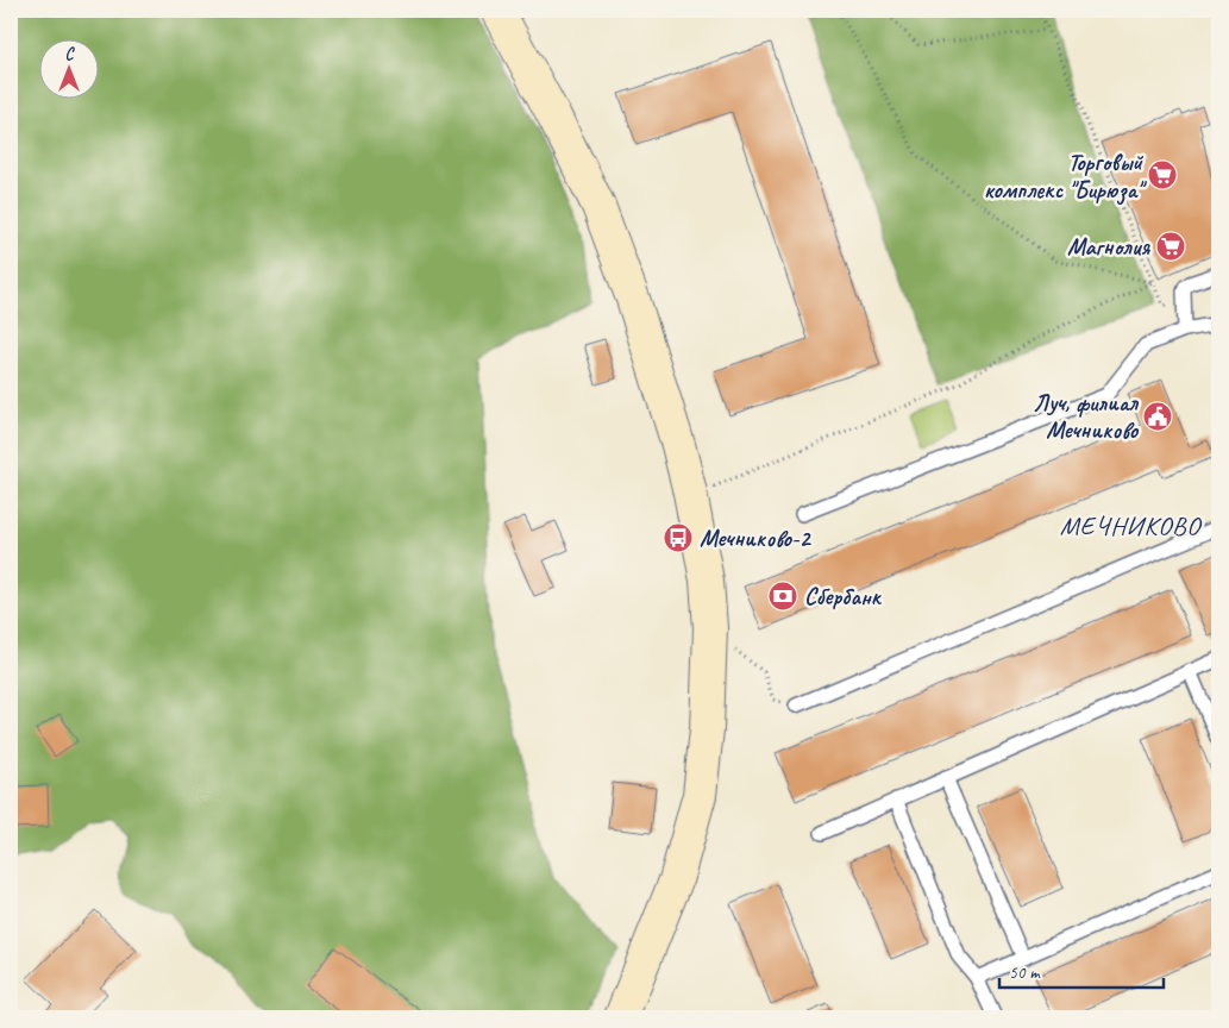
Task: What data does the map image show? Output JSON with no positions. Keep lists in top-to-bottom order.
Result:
{
  "districts": ["МЕЧНИКОВО"],
  "places": {
    "supermarket": ["Торговый комплекс \"Бирюза\"", "Магнолия"],
    "public building": ["Луч, филиал Мечниково"],
    "bus stop": ["Мечниково-2"],
    "bank": ["Сбербанк"]
  },
  "scale_bar": "50 m",
  "north": "top"
}
